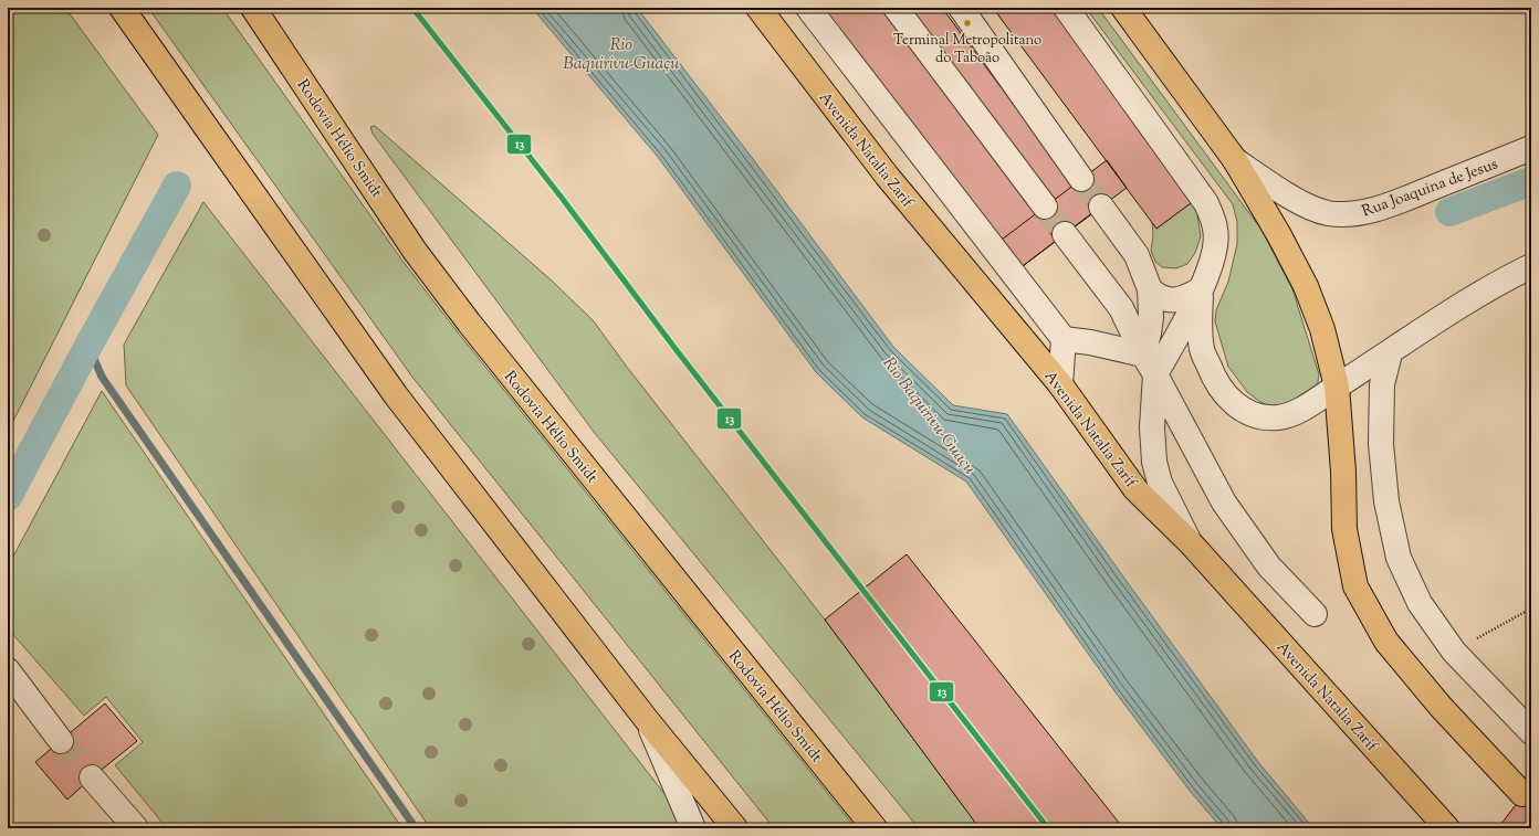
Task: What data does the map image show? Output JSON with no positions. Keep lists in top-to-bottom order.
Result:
{
  "streets": {
    "main road": ["Rodovia Hélio Smidt", "Avenida Natalia Zarif"],
    "street": ["Rua Joaquina de Jesus"]
  },
  "water": ["Rio Baquirivu-Guaçu"],
  "places": ["Terminal Metropolitano do Taboão"],
  "lines": ["transit line 13"]
}
